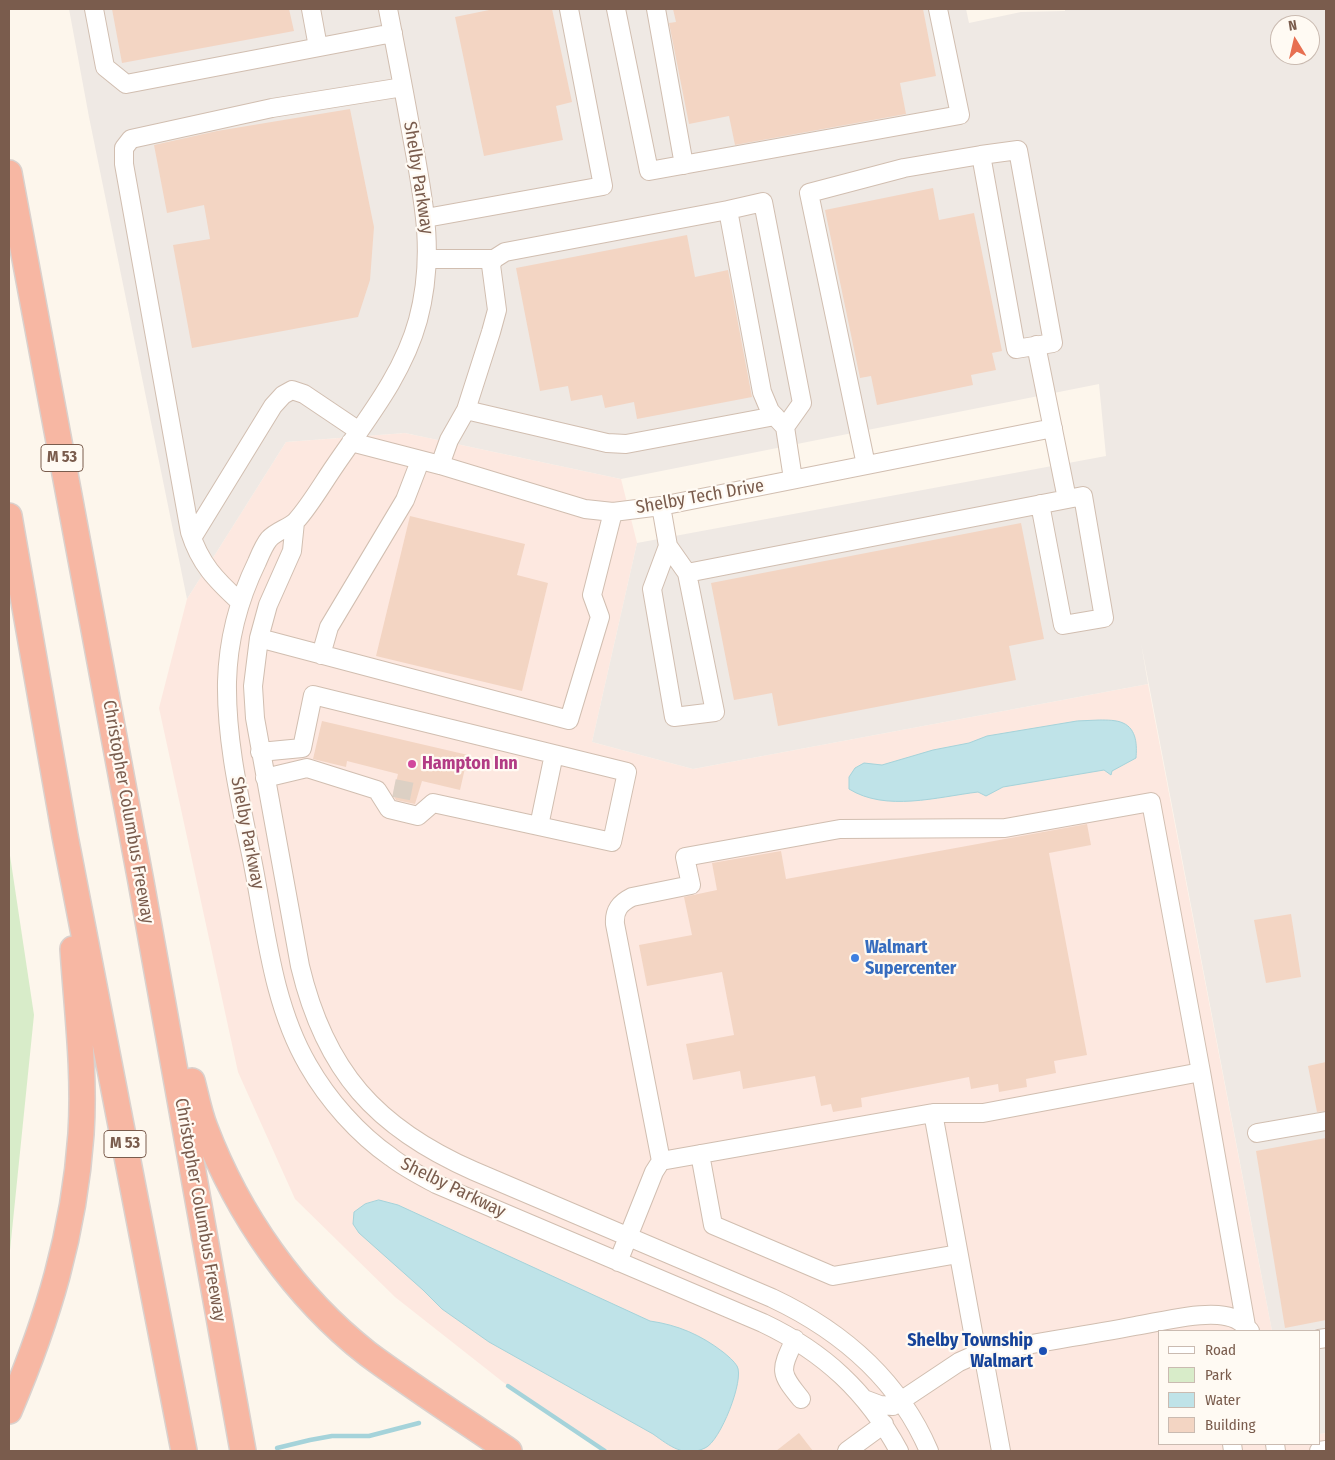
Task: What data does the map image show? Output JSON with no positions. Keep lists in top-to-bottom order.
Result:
{
  "streets": {
    "highway": ["M 53", "Christopher Columbus Freeway"],
    "street": ["Shelby Parkway", "Shelby Tech Drive"]
  },
  "crossings": [
    ["Shelby Parkway", "Shelby Tech Drive"]
  ],
  "places": ["Hampton Inn", "Walmart Supercenter", "Shelby Township Walmart"],
  "legend": [
    "Road",
    "Park",
    "Water",
    "Building"
  ],
  "north": "top"
}
